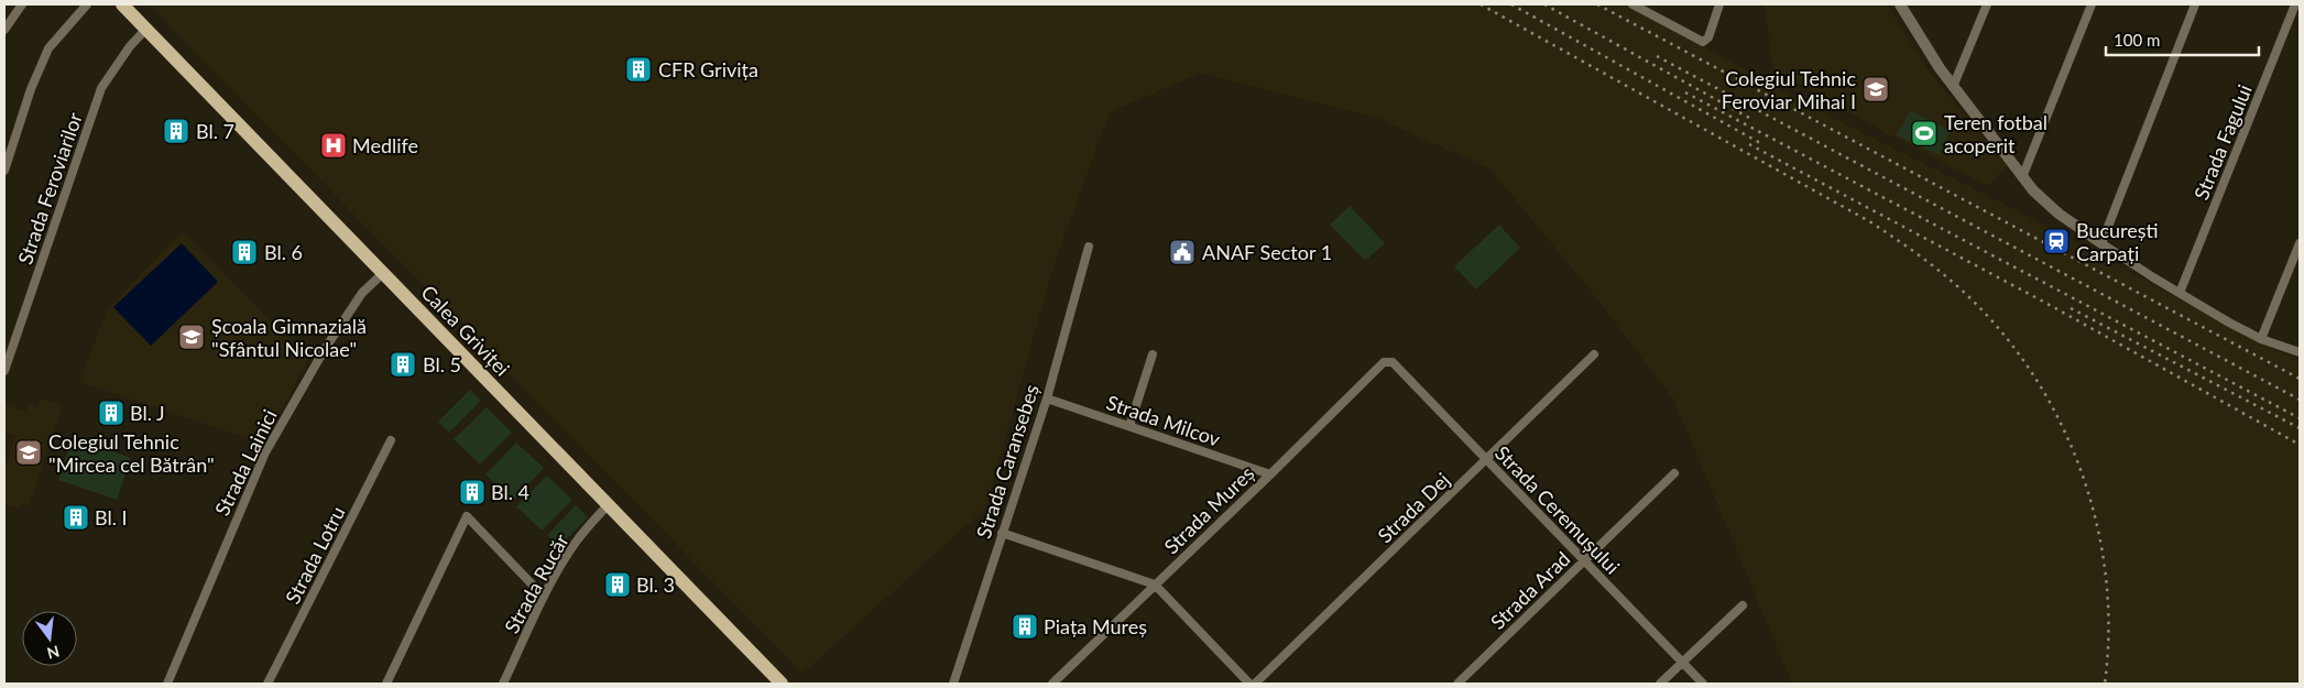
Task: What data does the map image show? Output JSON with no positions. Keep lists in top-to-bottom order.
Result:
{
  "streets": {
    "main road": ["Calea Griviței"],
    "street": [
      "Strada Fagului",
      "Strada Feroviarilor",
      "Strada Milcov",
      "Strada Caransebeș",
      "Strada Lainici",
      "Strada Dej",
      "Strada Mureș",
      "Strada Ceremușului",
      "Strada Lotru",
      "Strada Rucăr",
      "Strada Arad"
    ]
  },
  "crossings": [
    ["Strada Feroviarilor", "Calea Griviței"],
    ["Calea Griviței", "Strada Lainici"],
    ["Calea Griviței", "Strada Rucăr"],
    ["Strada Milcov", "Strada Caransebeș"],
    ["Strada Milcov", "Strada Mureș"],
    ["Strada Dej", "Strada Ceremușului"],
    ["Strada Mureș", "Strada Ceremușului"],
    ["Strada Ceremușului", "Strada Arad"]
  ],
  "places": {
    "building": [
      "CFR Grivița",
      "Bl. 7",
      "Bl. 6",
      "Bl. 5",
      "Bl. J",
      "Bl. 4",
      "Bl. I",
      "Bl. 3",
      "Piața Mureș"
    ],
    "school or university": ["Colegiul Tehnic Feroviar Mihai I", "Școala Gimnazială \"Sfântul Nicolae\"", "Colegiul Tehnic \"Mircea cel Bătrân\""],
    "sports": ["Teren fotbal acoperit"],
    "hospital": ["Medlife"],
    "station": ["București Carpați"],
    "public building": ["ANAF Sector 1"]
  },
  "scale_bar": "100 m",
  "north": "bottom"
}
